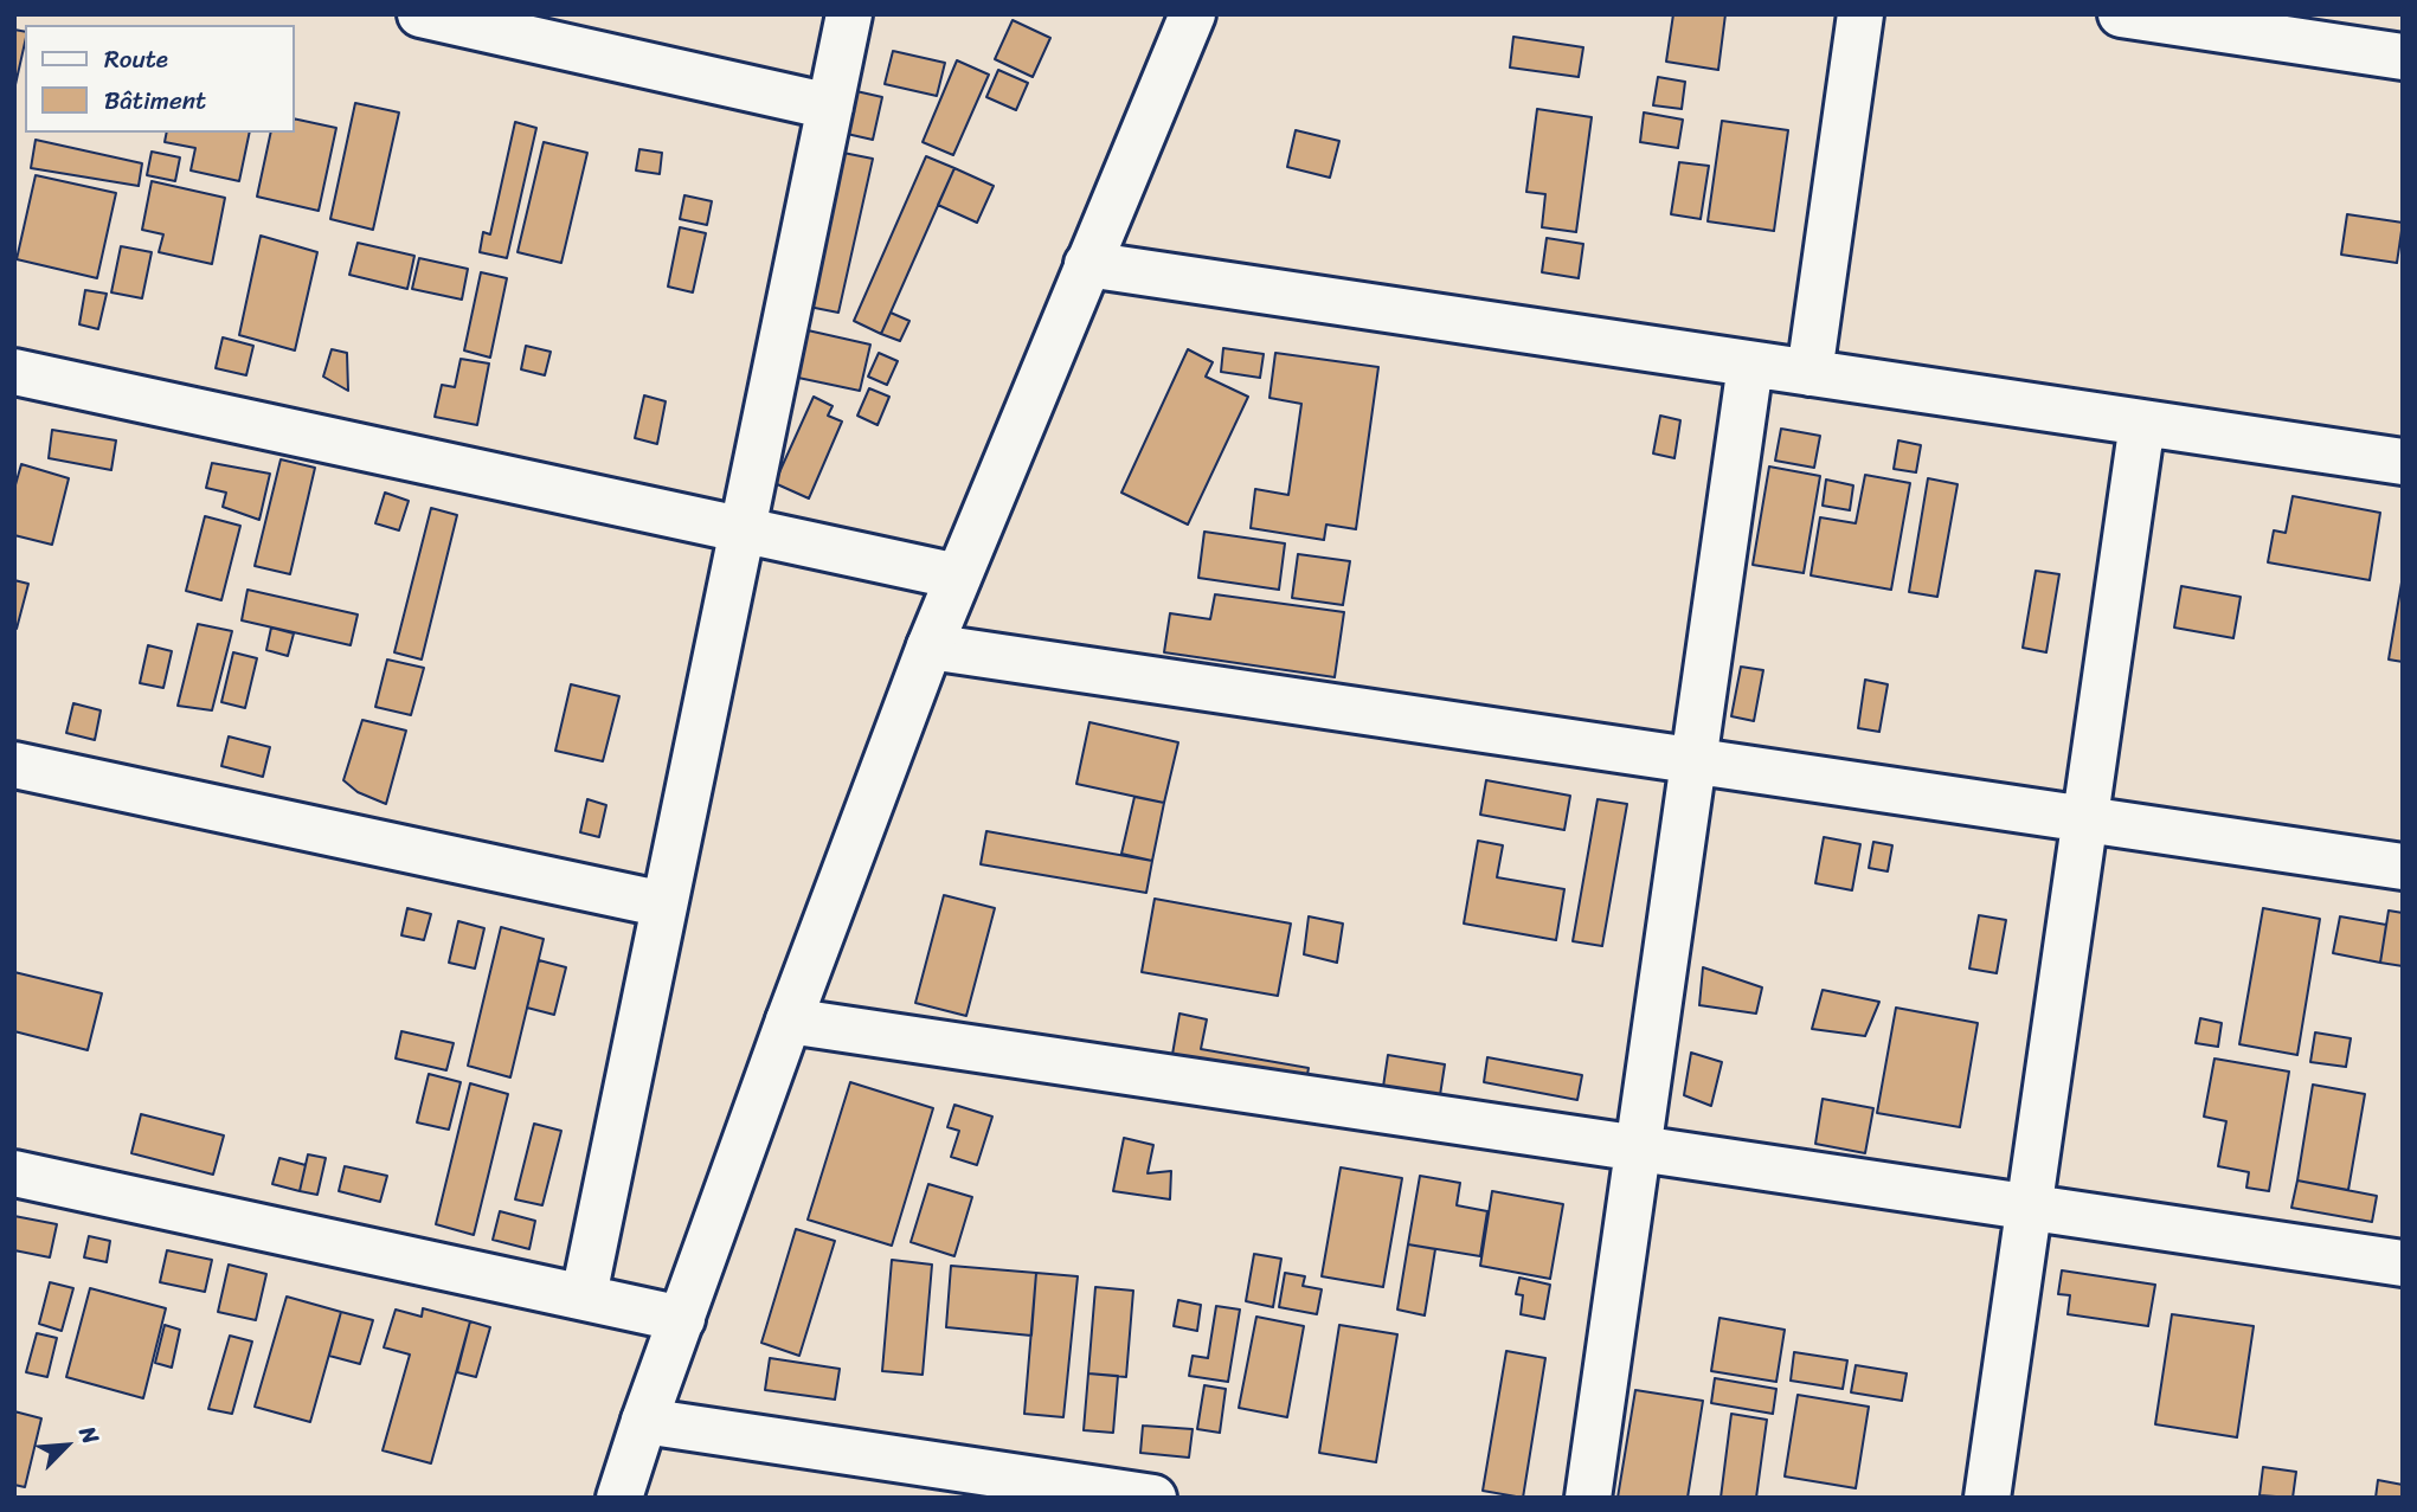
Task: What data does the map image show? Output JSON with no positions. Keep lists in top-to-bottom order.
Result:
{
  "legend": ["Route", "Bâtiment"],
  "north": "top right"
}
